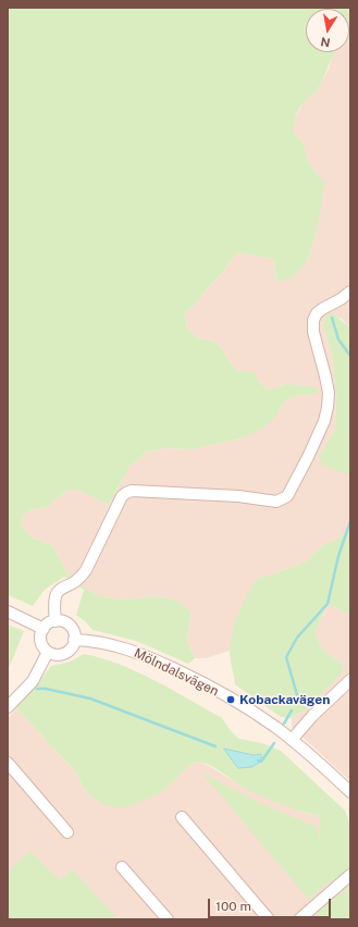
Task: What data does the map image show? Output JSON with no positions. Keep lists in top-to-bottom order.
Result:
{
  "streets": {
    "street": ["Mölndalsvägen"]
  },
  "places": ["Kobackavägen"],
  "scale_bar": "100 m",
  "north": "bottom"
}
